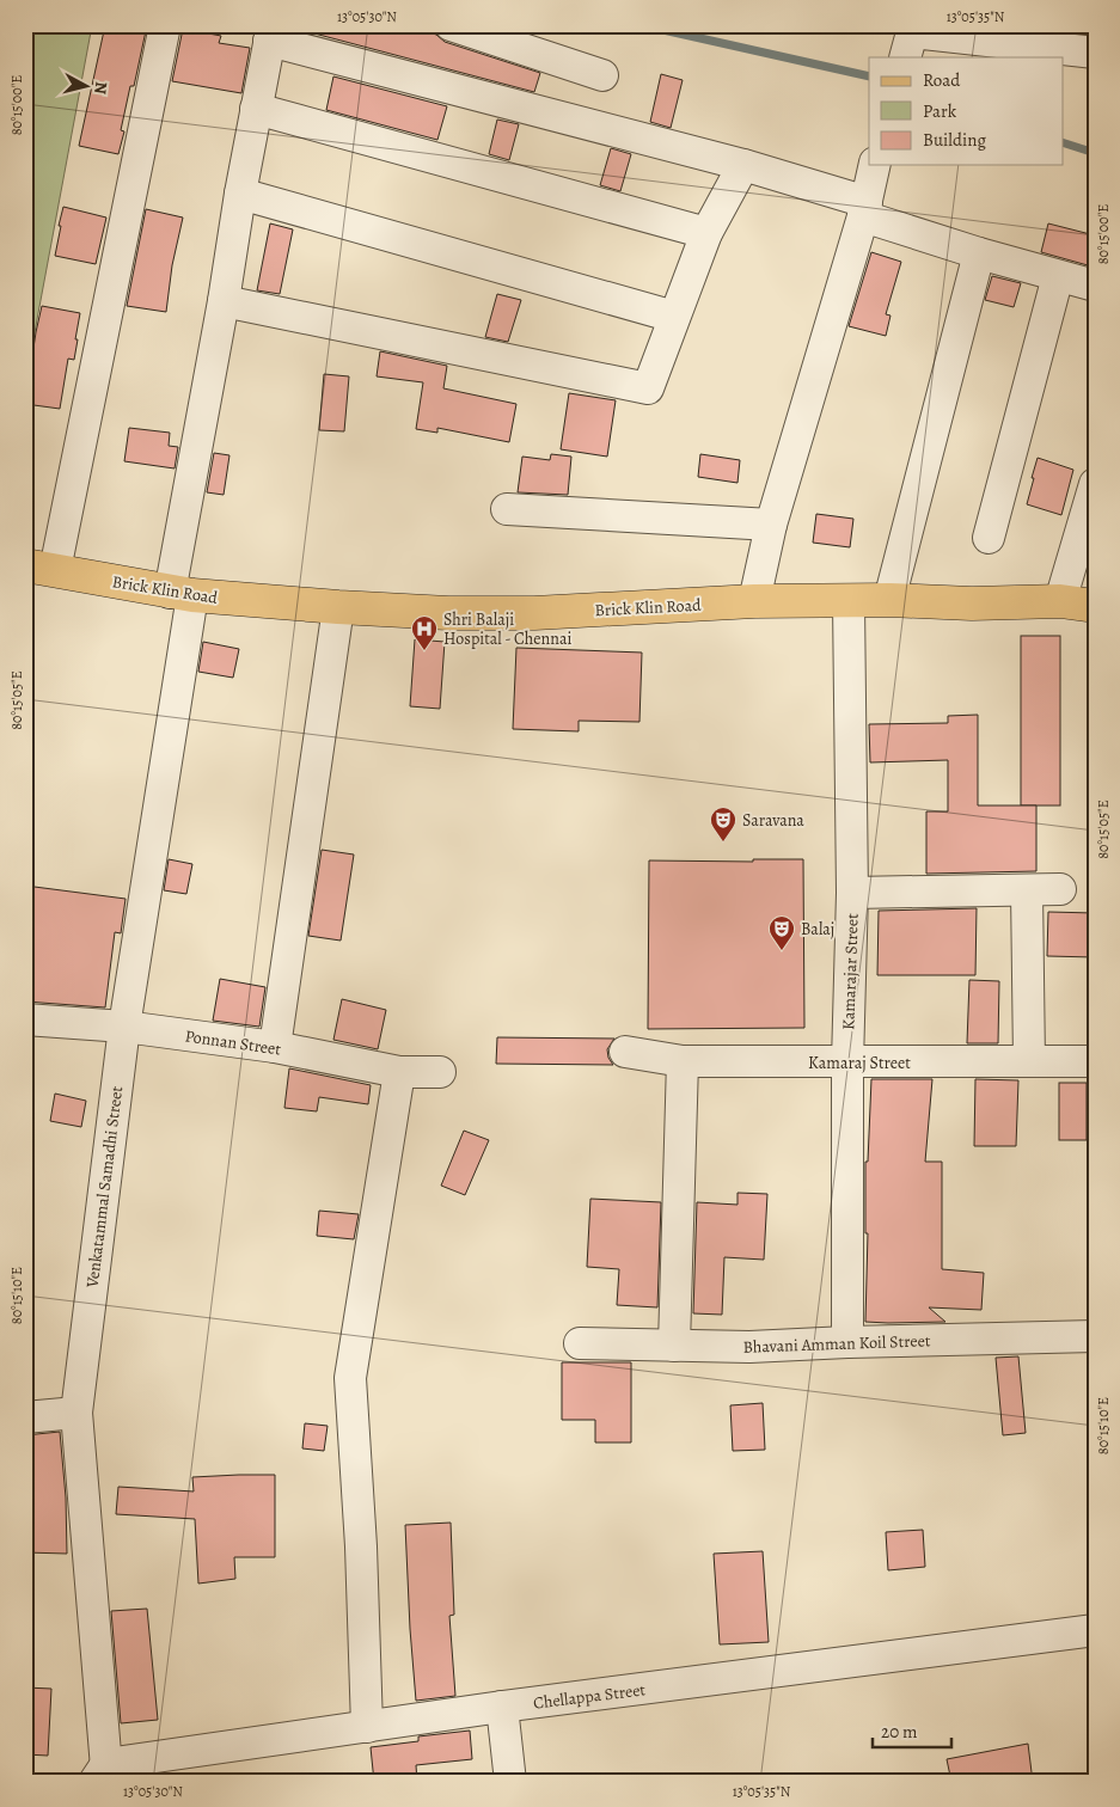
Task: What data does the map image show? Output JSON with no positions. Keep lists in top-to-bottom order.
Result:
{
  "streets": {
    "main road": ["Brick Klin Road"],
    "street": [
      "Kamarajar Street",
      "Ponnan Street",
      "Kamaraj Street",
      "Venkatammal Samadhi Street",
      "Bhavani Amman Koil Street",
      "Chellappa Street"
    ]
  },
  "crossings": [
    ["Brick Klin Road", "Kamarajar Street"],
    ["Brick Klin Road", "Venkatammal Samadhi Street"],
    ["Kamarajar Street", "Kamaraj Street"],
    ["Kamarajar Street", "Bhavani Amman Koil Street"],
    ["Ponnan Street", "Venkatammal Samadhi Street"],
    ["Venkatammal Samadhi Street", "Chellappa Street"]
  ],
  "places": {
    "hospital": ["Shri Balaji Hospital - Chennai"],
    "theatre": ["Saravana", "Balaj"]
  },
  "legend": ["Road", "Park", "Building"],
  "scale_bar": "20 m",
  "north": "right",
  "coordinates": [
    "13°05'30\"N",
    "13°05'35\"N",
    "80°15'00\"E",
    "80°15'05\"E",
    "80°15'10\"E"
  ]
}
